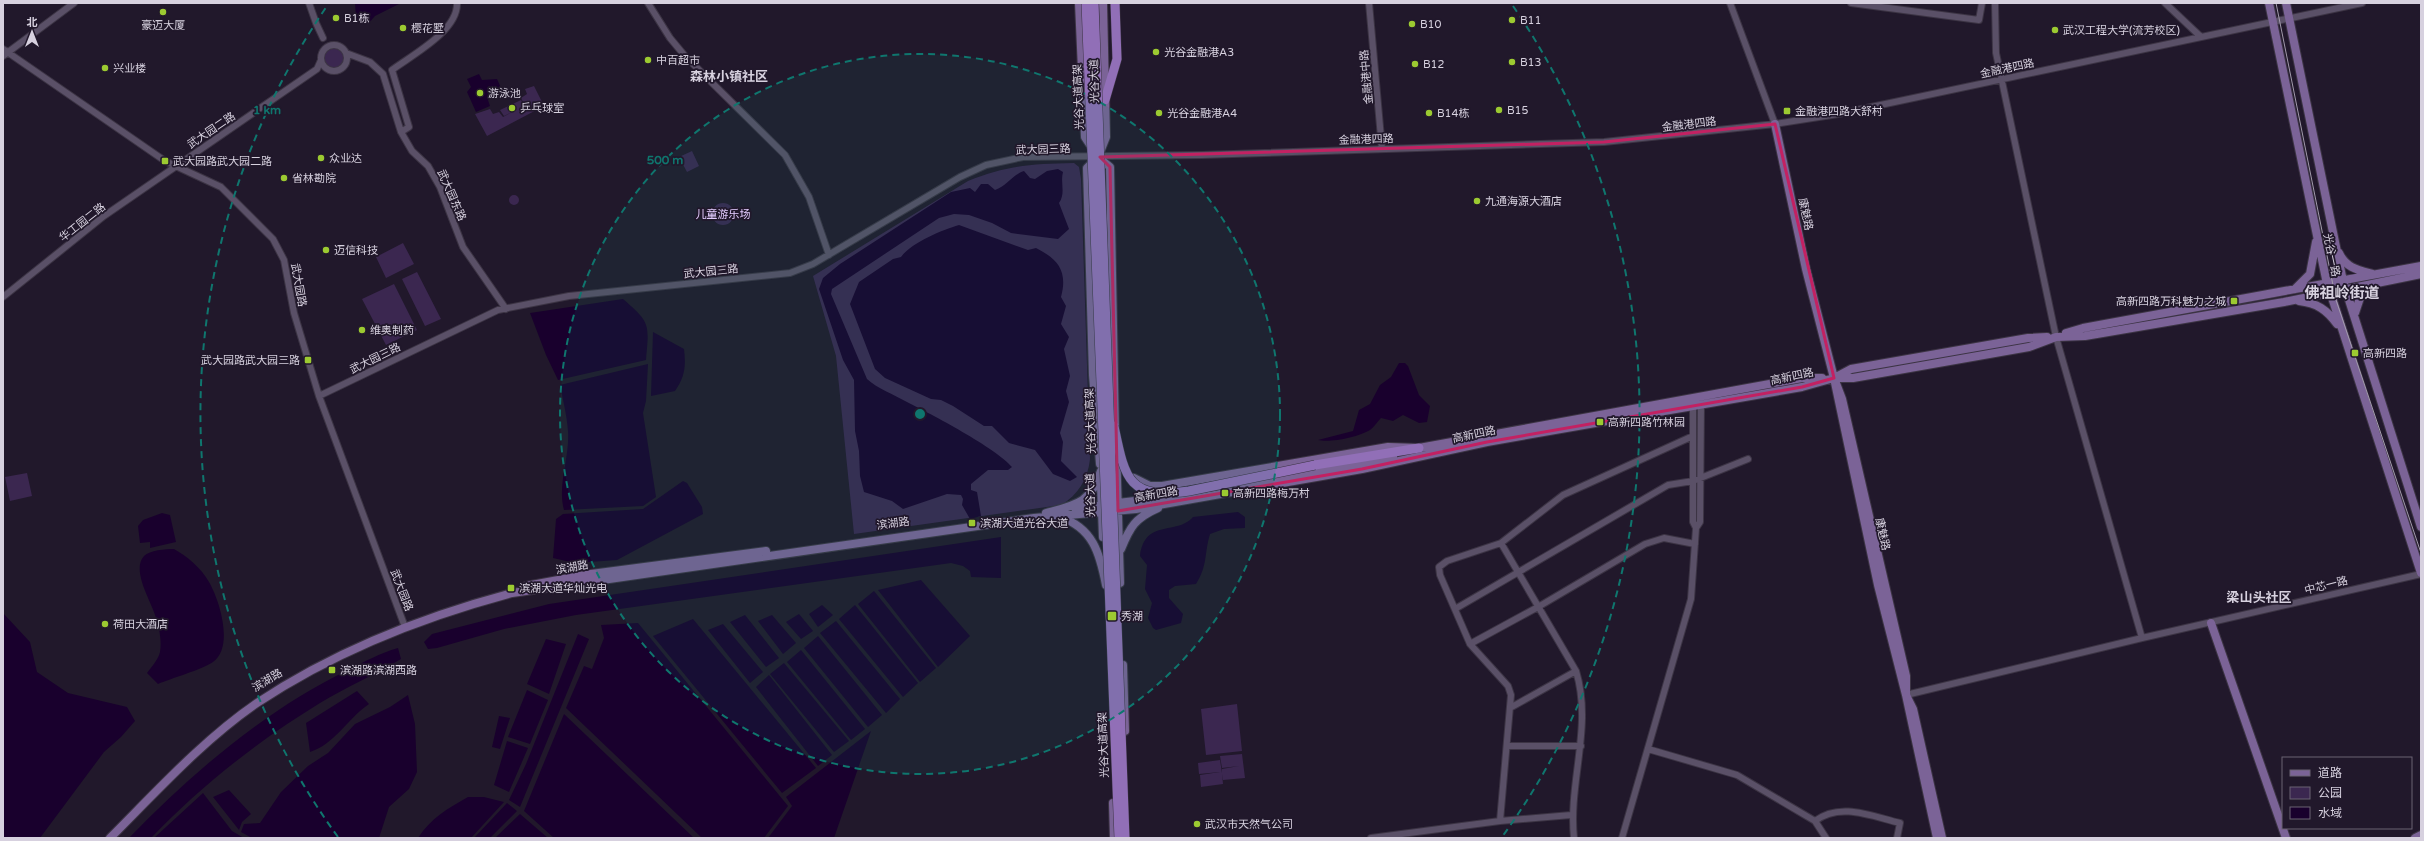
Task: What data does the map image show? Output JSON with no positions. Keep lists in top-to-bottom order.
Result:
{
  "streets": {
    "highway": ["光谷大道高架"],
    "main road": [
      "光谷大道",
      "康魅路",
      "光谷一路",
      "高新四路",
      "滨湖路"
    ],
    "street": [
      "金融港四路",
      "金融港中路",
      "武大园二路",
      "武大园三路",
      "武大园东路",
      "华工园二路",
      "武大园路",
      "中芯一路"
    ]
  },
  "crossings": [
    ["金融港四路", "金融港中路"],
    ["金融港四路", "光谷大道"],
    ["金融港四路", "武大园三路"],
    ["金融港四路", "康魅路"],
    ["金融港四路", "光谷一路"],
    ["光谷大道", "武大园三路"],
    ["光谷大道", "高新四路"],
    ["光谷大道", "滨湖路"],
    ["武大园二路", "华工园二路"],
    ["武大园二路", "武大园路"],
    ["武大园三路", "武大园东路"],
    ["武大园三路", "武大园路"],
    ["康魅路", "高新四路"],
    ["康魅路", "中芯一路"],
    ["华工园二路", "武大园路"],
    ["光谷一路", "高新四路"],
    ["光谷一路", "中芯一路"],
    ["武大园路", "滨湖路"],
    ["高新四路", "滨湖路"]
  ],
  "districts": ["森林小镇社区", "佛祖岭街道", "梁山头社区"],
  "parks": ["儿童游乐场"],
  "places": {
    "other": [
      "豪迈大厦",
      "B1栋",
      "B11",
      "B10",
      "樱花墅",
      "武汉工程大学(流芳校区)",
      "光谷金融港A3",
      "中百超市",
      "B13",
      "B12",
      "兴业楼",
      "游泳池",
      "乒乓球室",
      "B15",
      "光谷金融港A4",
      "B14栋",
      "众业达",
      "省林勘院",
      "九通海源大酒店",
      "迈信科技",
      "维奥制药",
      "荷田大酒店",
      "武汉市天然气公司"
    ],
    "transit": [
      "金融港四路大舒村",
      "武大园路武大园二路",
      "高新四路万科魅力之城",
      "高新四路",
      "武大园路武大园三路",
      "高新四路竹林园",
      "高新四路梅万村",
      "滨湖大道光谷大道",
      "滨湖大道华灿光电",
      "秀湖",
      "滨湖路滨湖西路"
    ]
  },
  "legend": ["道路", "公园", "水域"],
  "north": "top",
  "rings": ["1 km", "500 m"]
}
